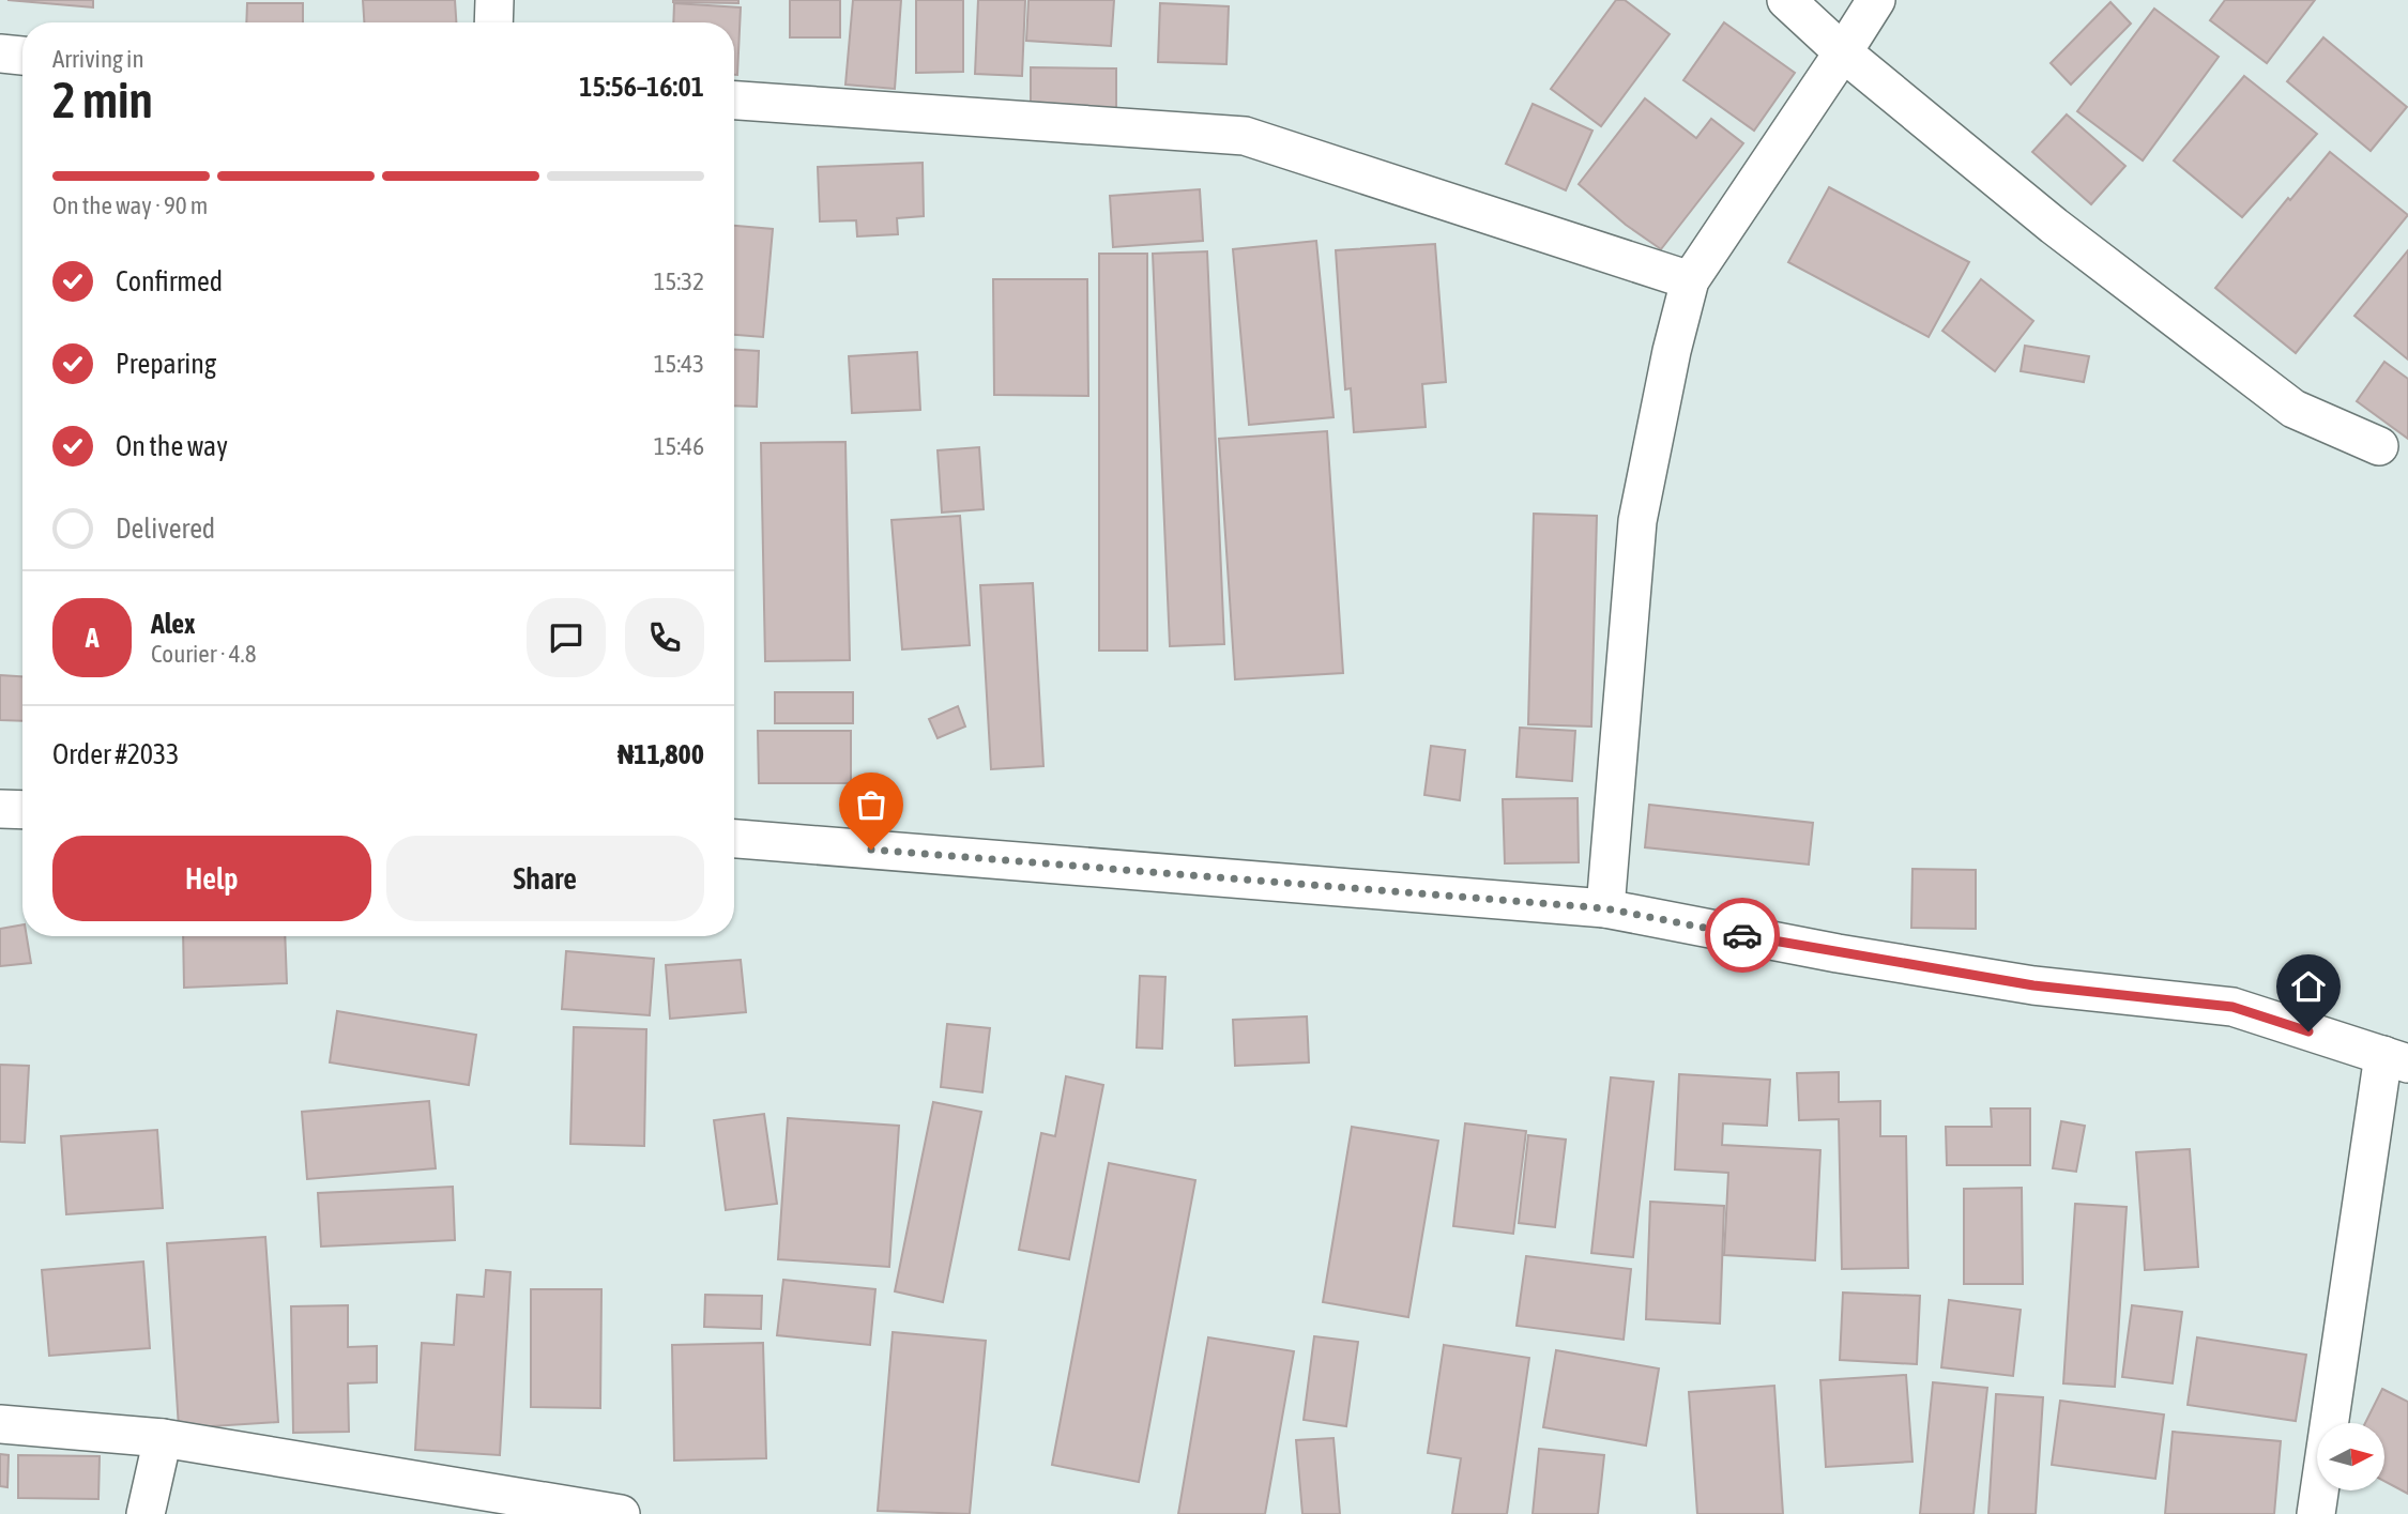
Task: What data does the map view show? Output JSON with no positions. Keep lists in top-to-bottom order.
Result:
{
  "north": "right",
  "page": {
    "heading": ["2 min", "Arriving in", "15:56–16:01"],
    "panel": [
      "Alex",
      "Courier · 4.8",
      "Order #2033",
      "₦11,800"
    ],
    "bar": "On the way · 90 m",
    "list": [
      ["Confirmed", "15:32"],
      ["Preparing", "15:43"],
      ["On the way", "15:46"],
      "Delivered"
    ],
    "round": "A",
    "buttons": ["Help", "Share"]
  }
}
